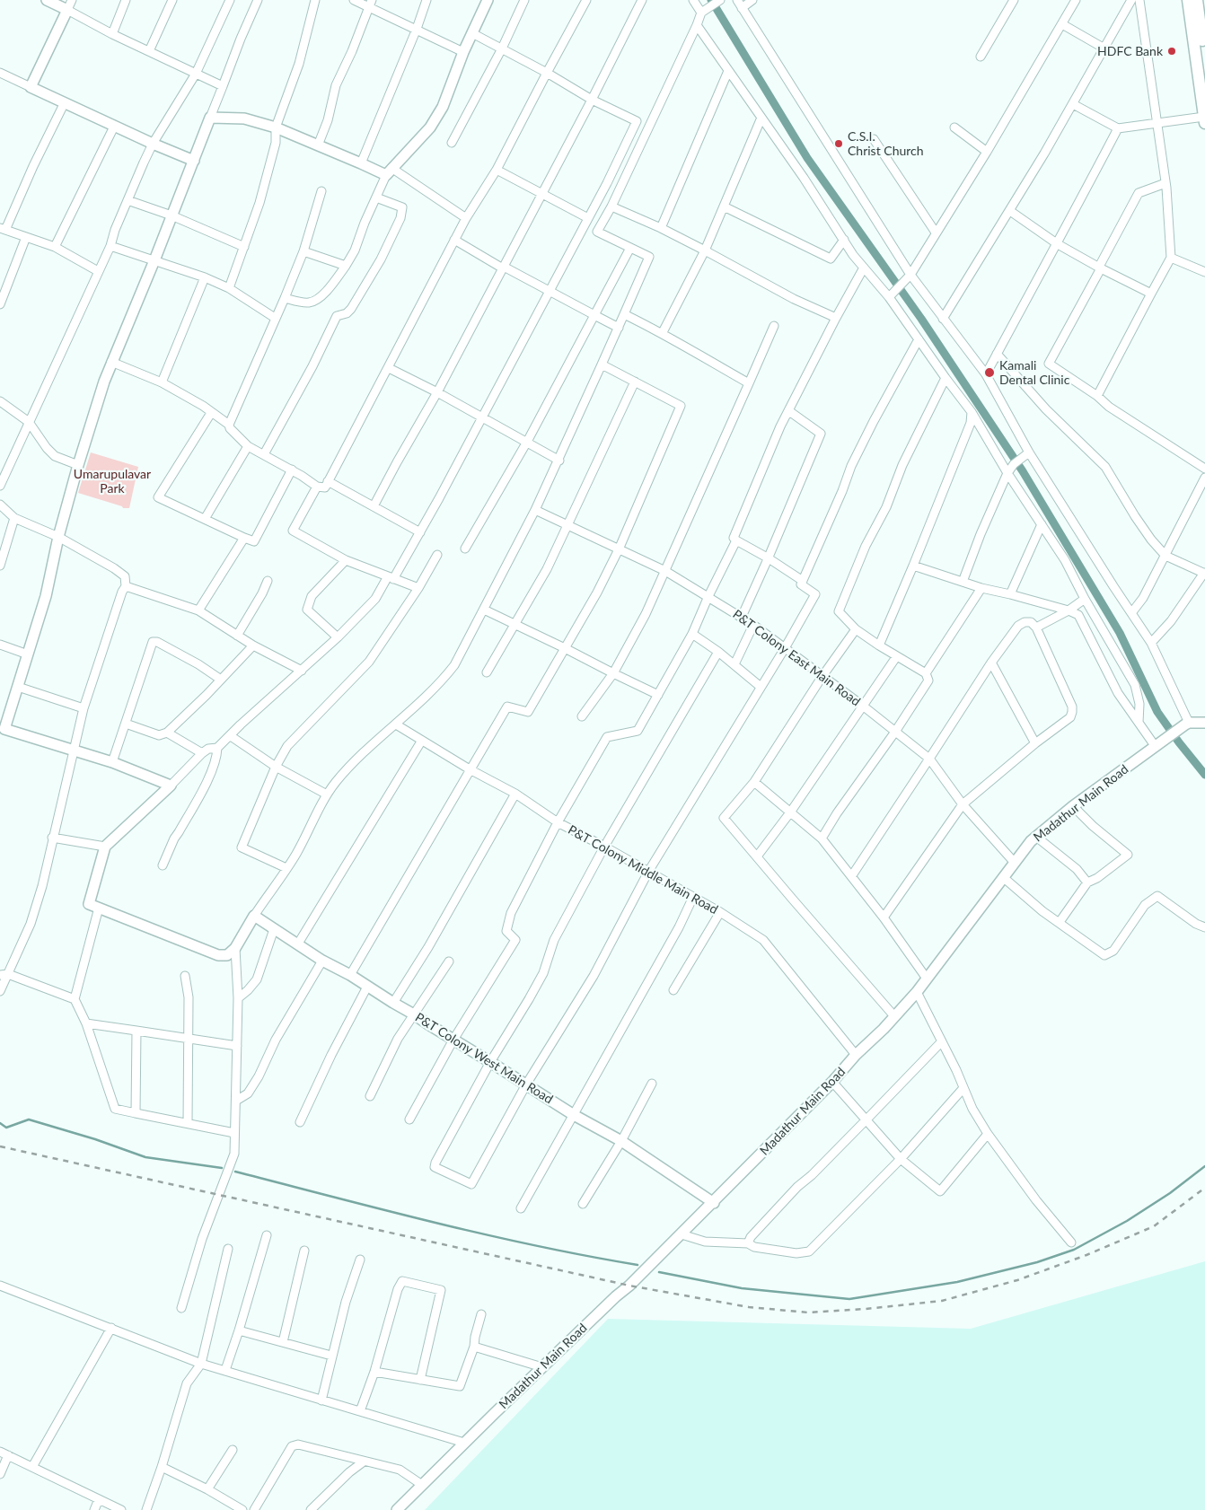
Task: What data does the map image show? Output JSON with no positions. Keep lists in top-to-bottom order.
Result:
{
  "streets": {
    "street": [
      "P&T Colony East Main Road",
      "Madathur Main Road",
      "P&T Colony Middle Main Road",
      "P&T Colony West Main Road"
    ]
  },
  "crossings": [
    ["P&T Colony East Main Road", "Madathur Main Road"],
    ["Madathur Main Road", "P&T Colony Middle Main Road"],
    ["Madathur Main Road", "P&T Colony West Main Road"]
  ],
  "parks": ["Umarupulavar Park"],
  "places": ["HDFC Bank", "C.S.I. Christ Church", "Kamali Dental Clinic"]
}
